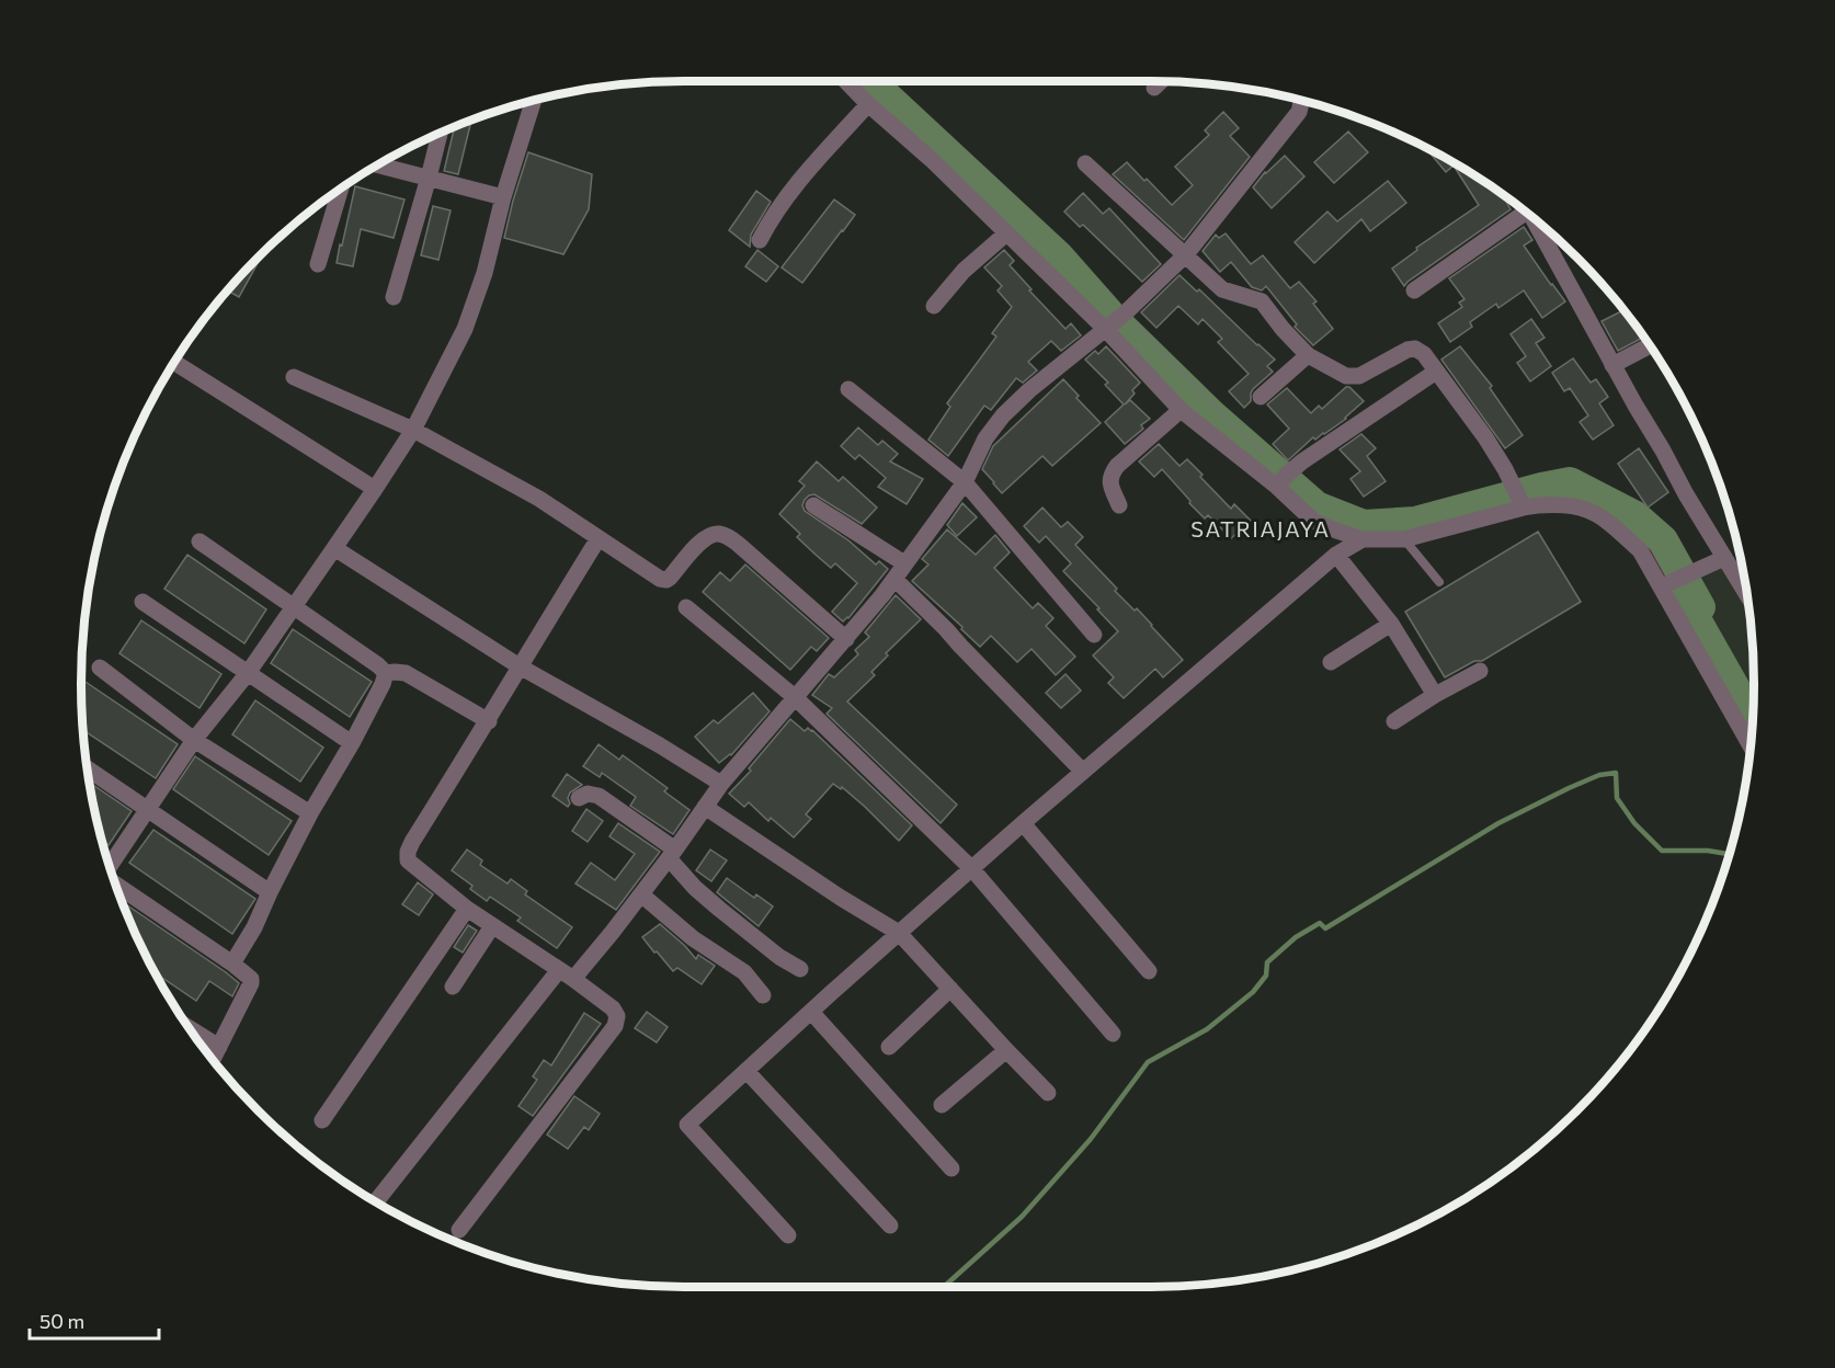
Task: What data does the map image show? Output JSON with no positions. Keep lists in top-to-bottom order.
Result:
{
  "districts": ["SATRIAJAYA"],
  "scale_bar": "50 m"
}
